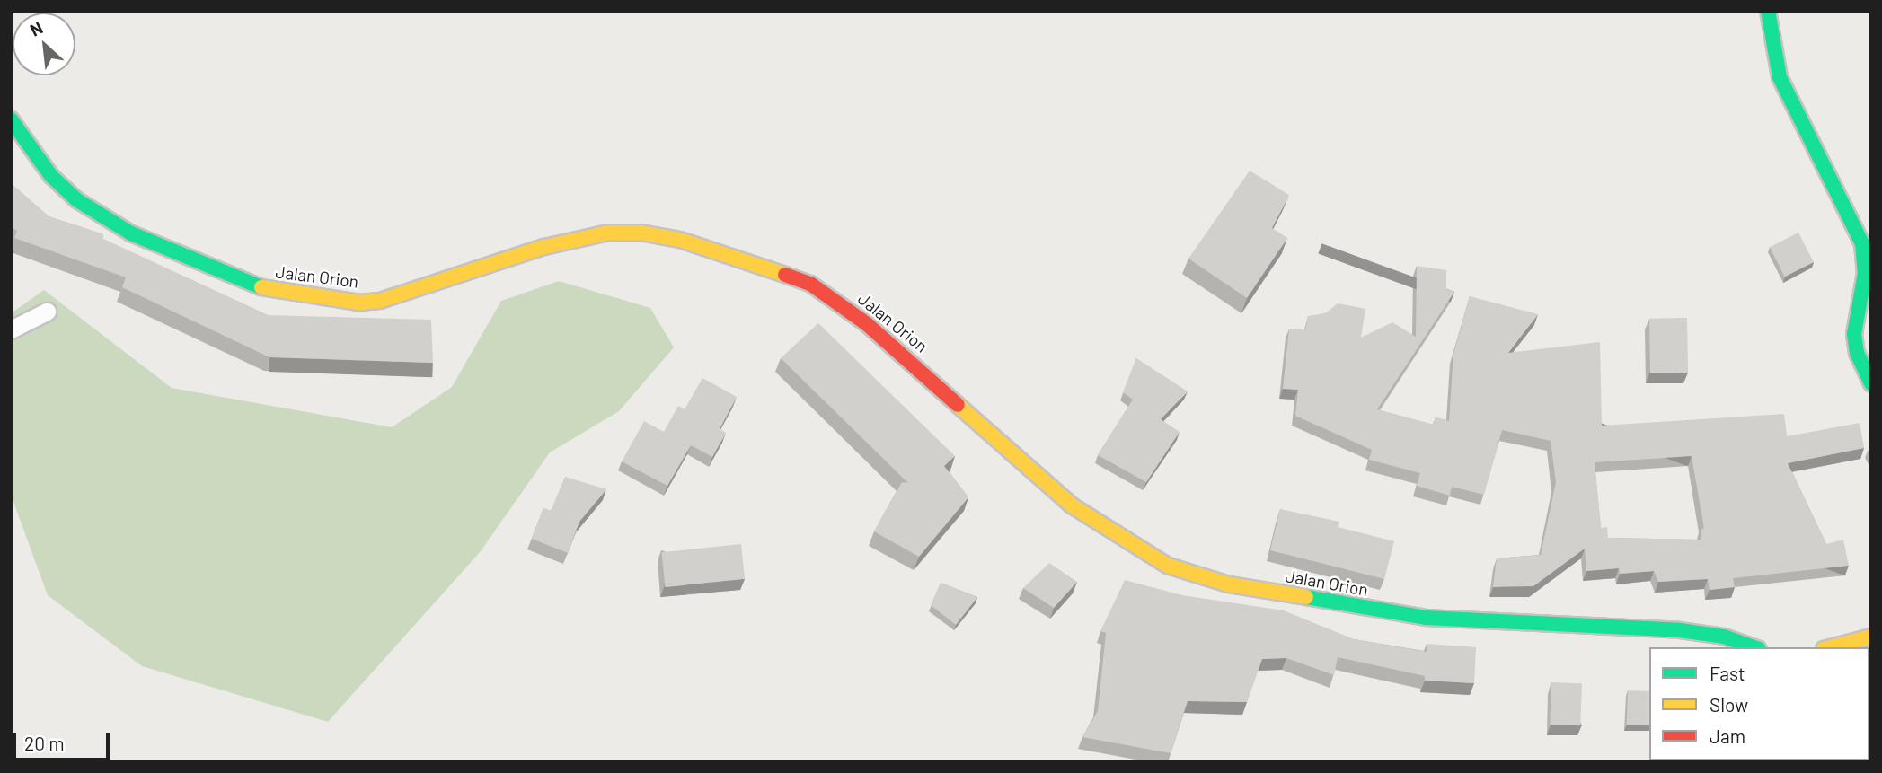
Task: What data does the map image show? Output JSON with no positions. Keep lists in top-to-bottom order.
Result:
{
  "streets": {
    "main road": ["Jalan Orion"]
  },
  "legend": ["Fast", "Slow", "Jam"],
  "scale_bar": "20 m",
  "north": "top left"
}
